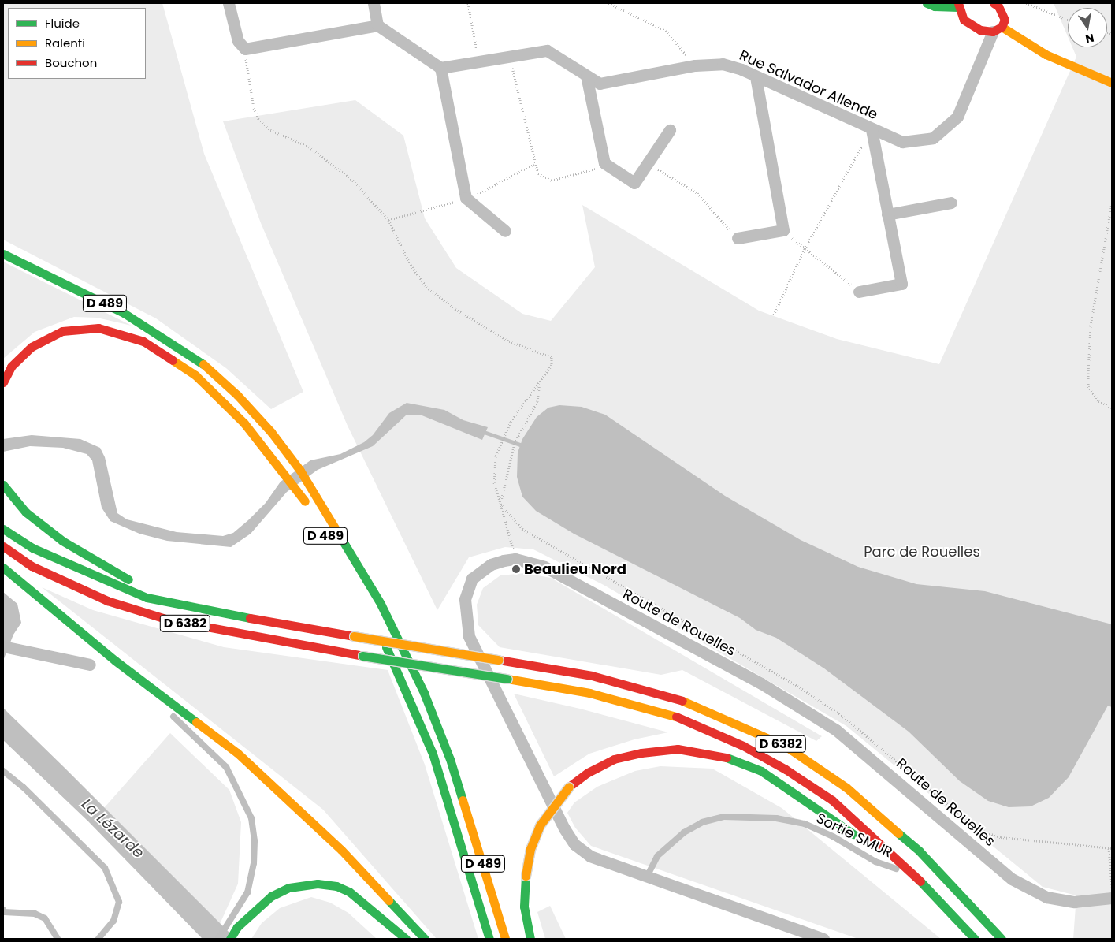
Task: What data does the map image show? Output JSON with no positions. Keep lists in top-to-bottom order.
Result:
{
  "streets": {
    "main road": ["D 489", "D 6382"],
    "street": ["Rue Salvador Allende", "Route de Rouelles"],
    "lane": ["Sortie SMUR"]
  },
  "crossings": [
    ["Route de Rouelles", "Sortie SMUR"],
    ["D 6382", "Sortie SMUR"]
  ],
  "water": ["La Lézarde"],
  "parks": ["Parc de Rouelles"],
  "places": ["Beaulieu Nord"],
  "legend": ["Fluide", "Ralenti", "Bouchon"],
  "north": "bottom"
}
